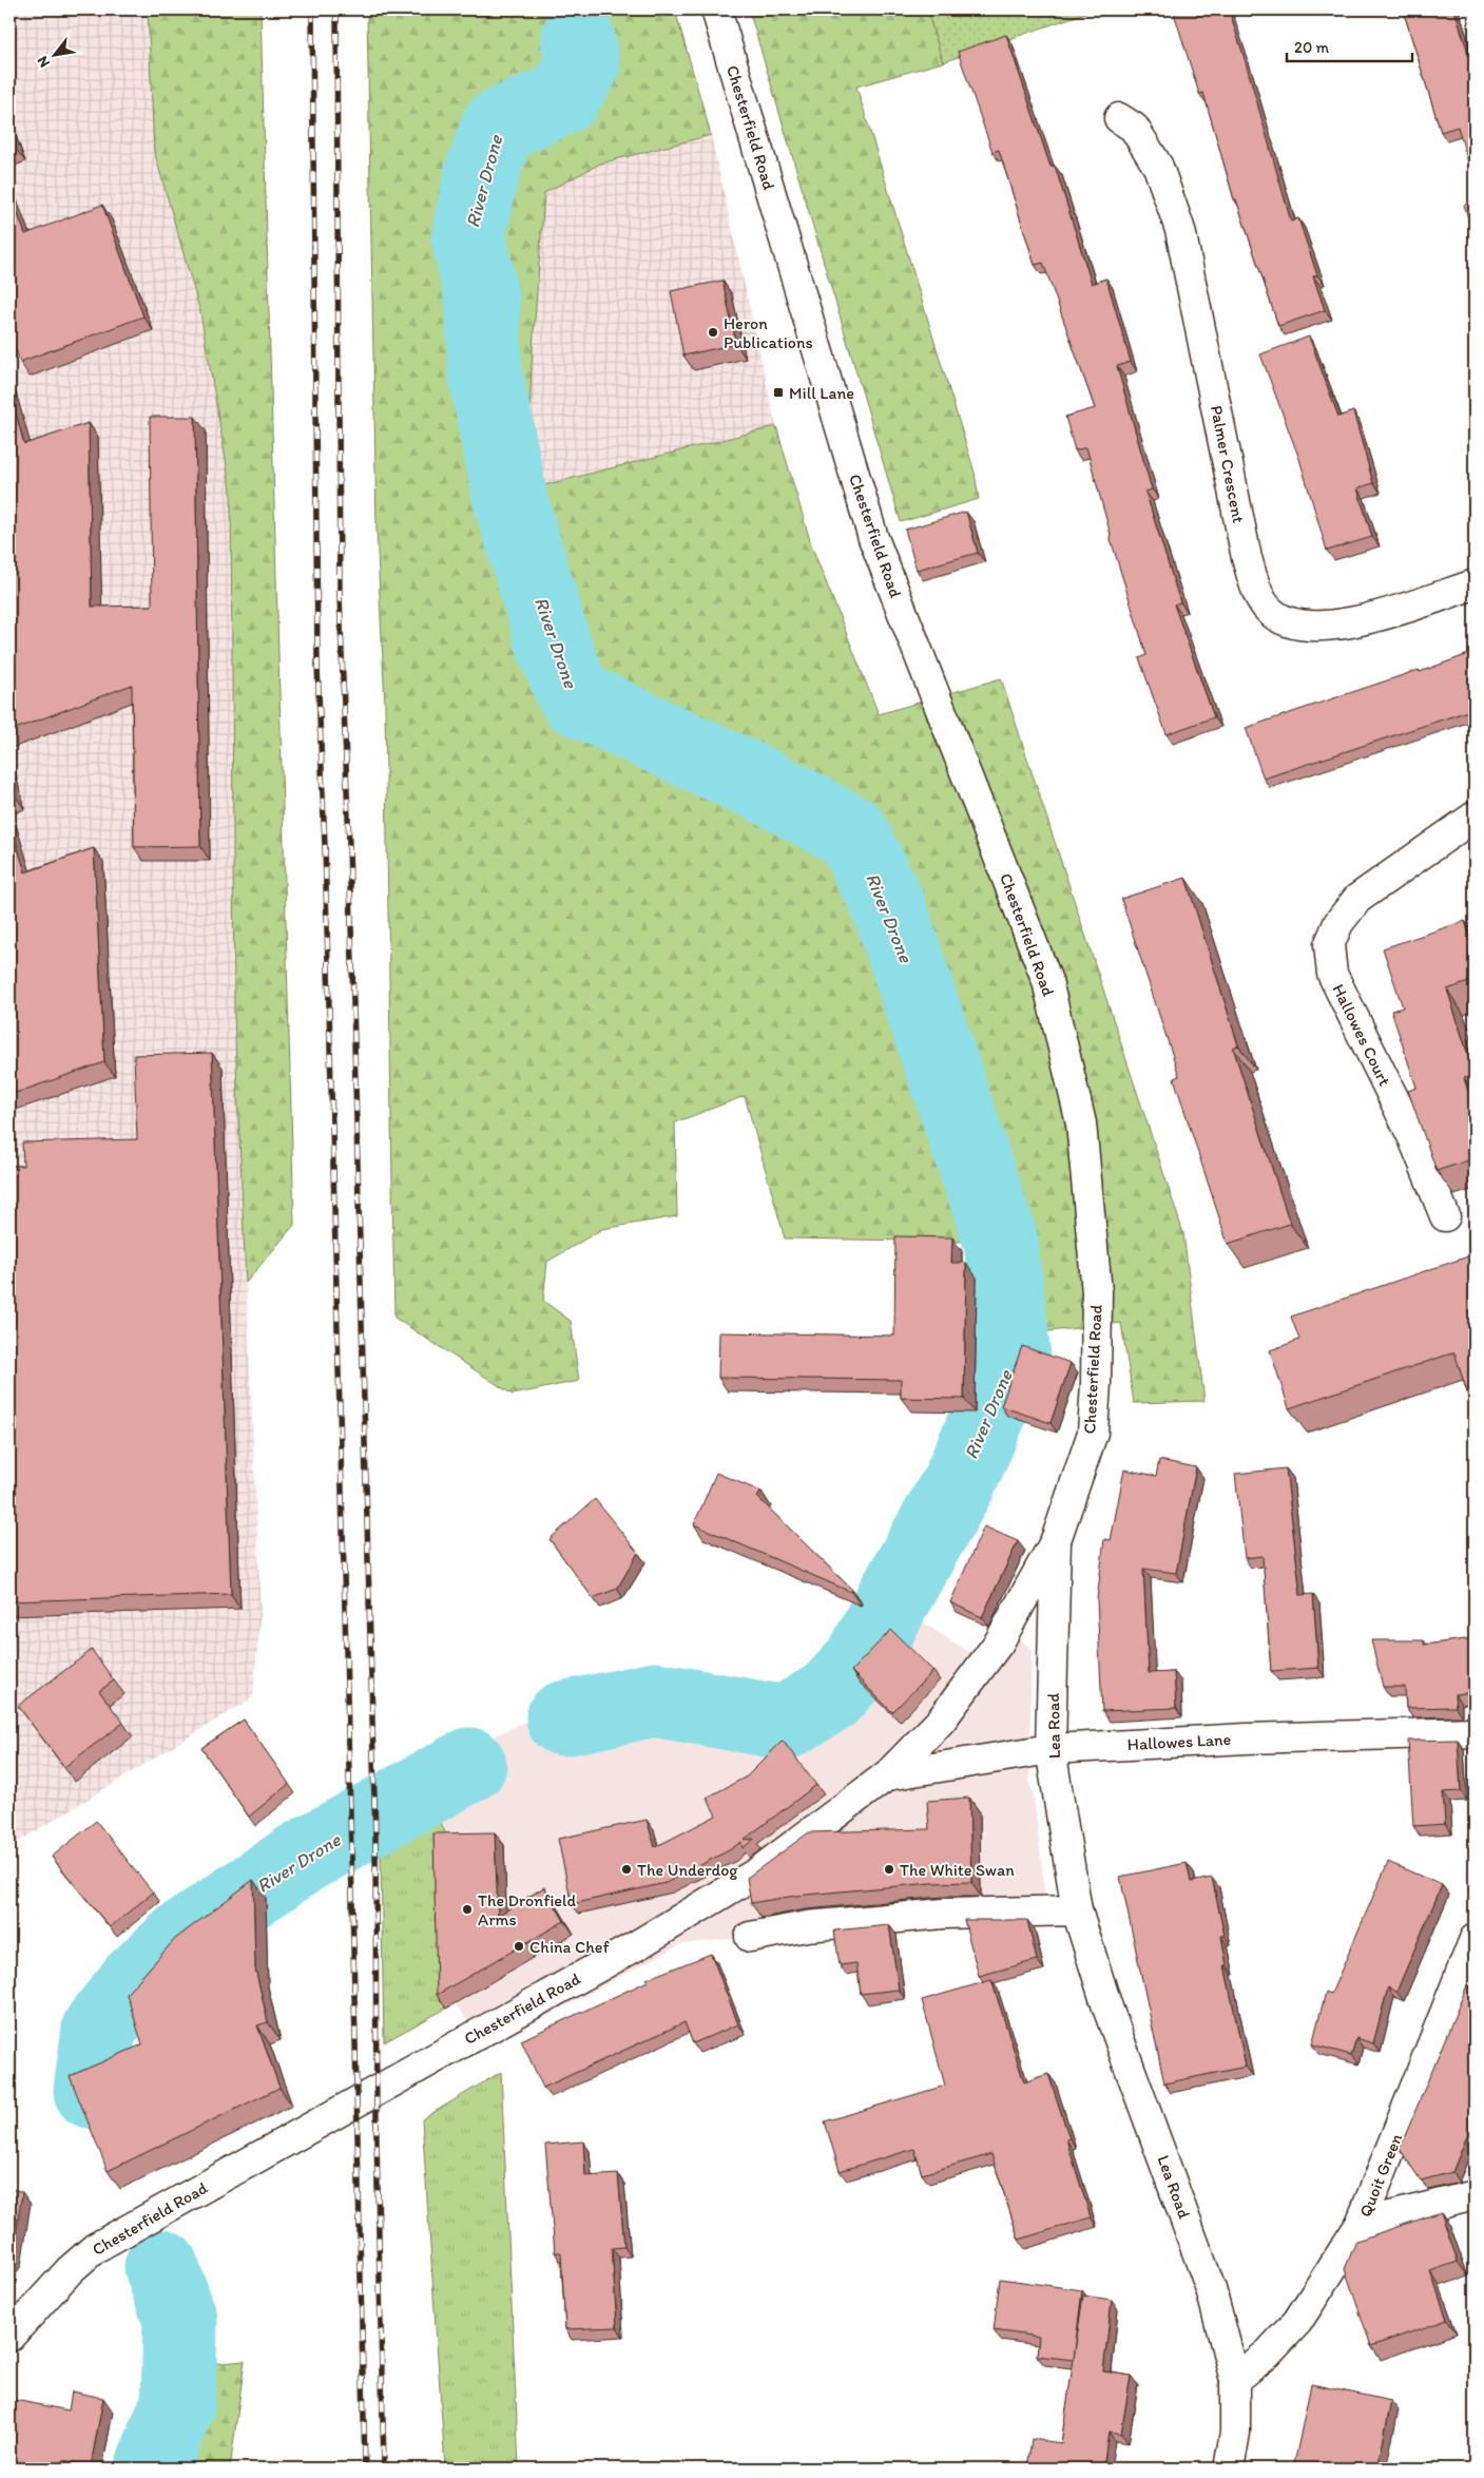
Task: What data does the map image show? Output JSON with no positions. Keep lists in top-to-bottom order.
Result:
{
  "streets": {
    "street": [
      "Chesterfield Road",
      "Palmer Crescent",
      "Hallowes Court",
      "Lea Road",
      "Hallowes Lane",
      "Quoit Green"
    ]
  },
  "crossings": [
    ["Chesterfield Road", "Lea Road"],
    ["Chesterfield Road", "Hallowes Lane"],
    ["Lea Road", "Hallowes Lane"],
    ["Lea Road", "Quoit Green"]
  ],
  "water": ["River Drone"],
  "places": {
    "other": [
      "Heron Publications",
      "The Underdog",
      "The White Swan",
      "The Dronfield Arms",
      "China Chef"
    ],
    "transit": ["Mill Lane"]
  },
  "scale_bar": "20 m",
  "north": "bottom left"
}
